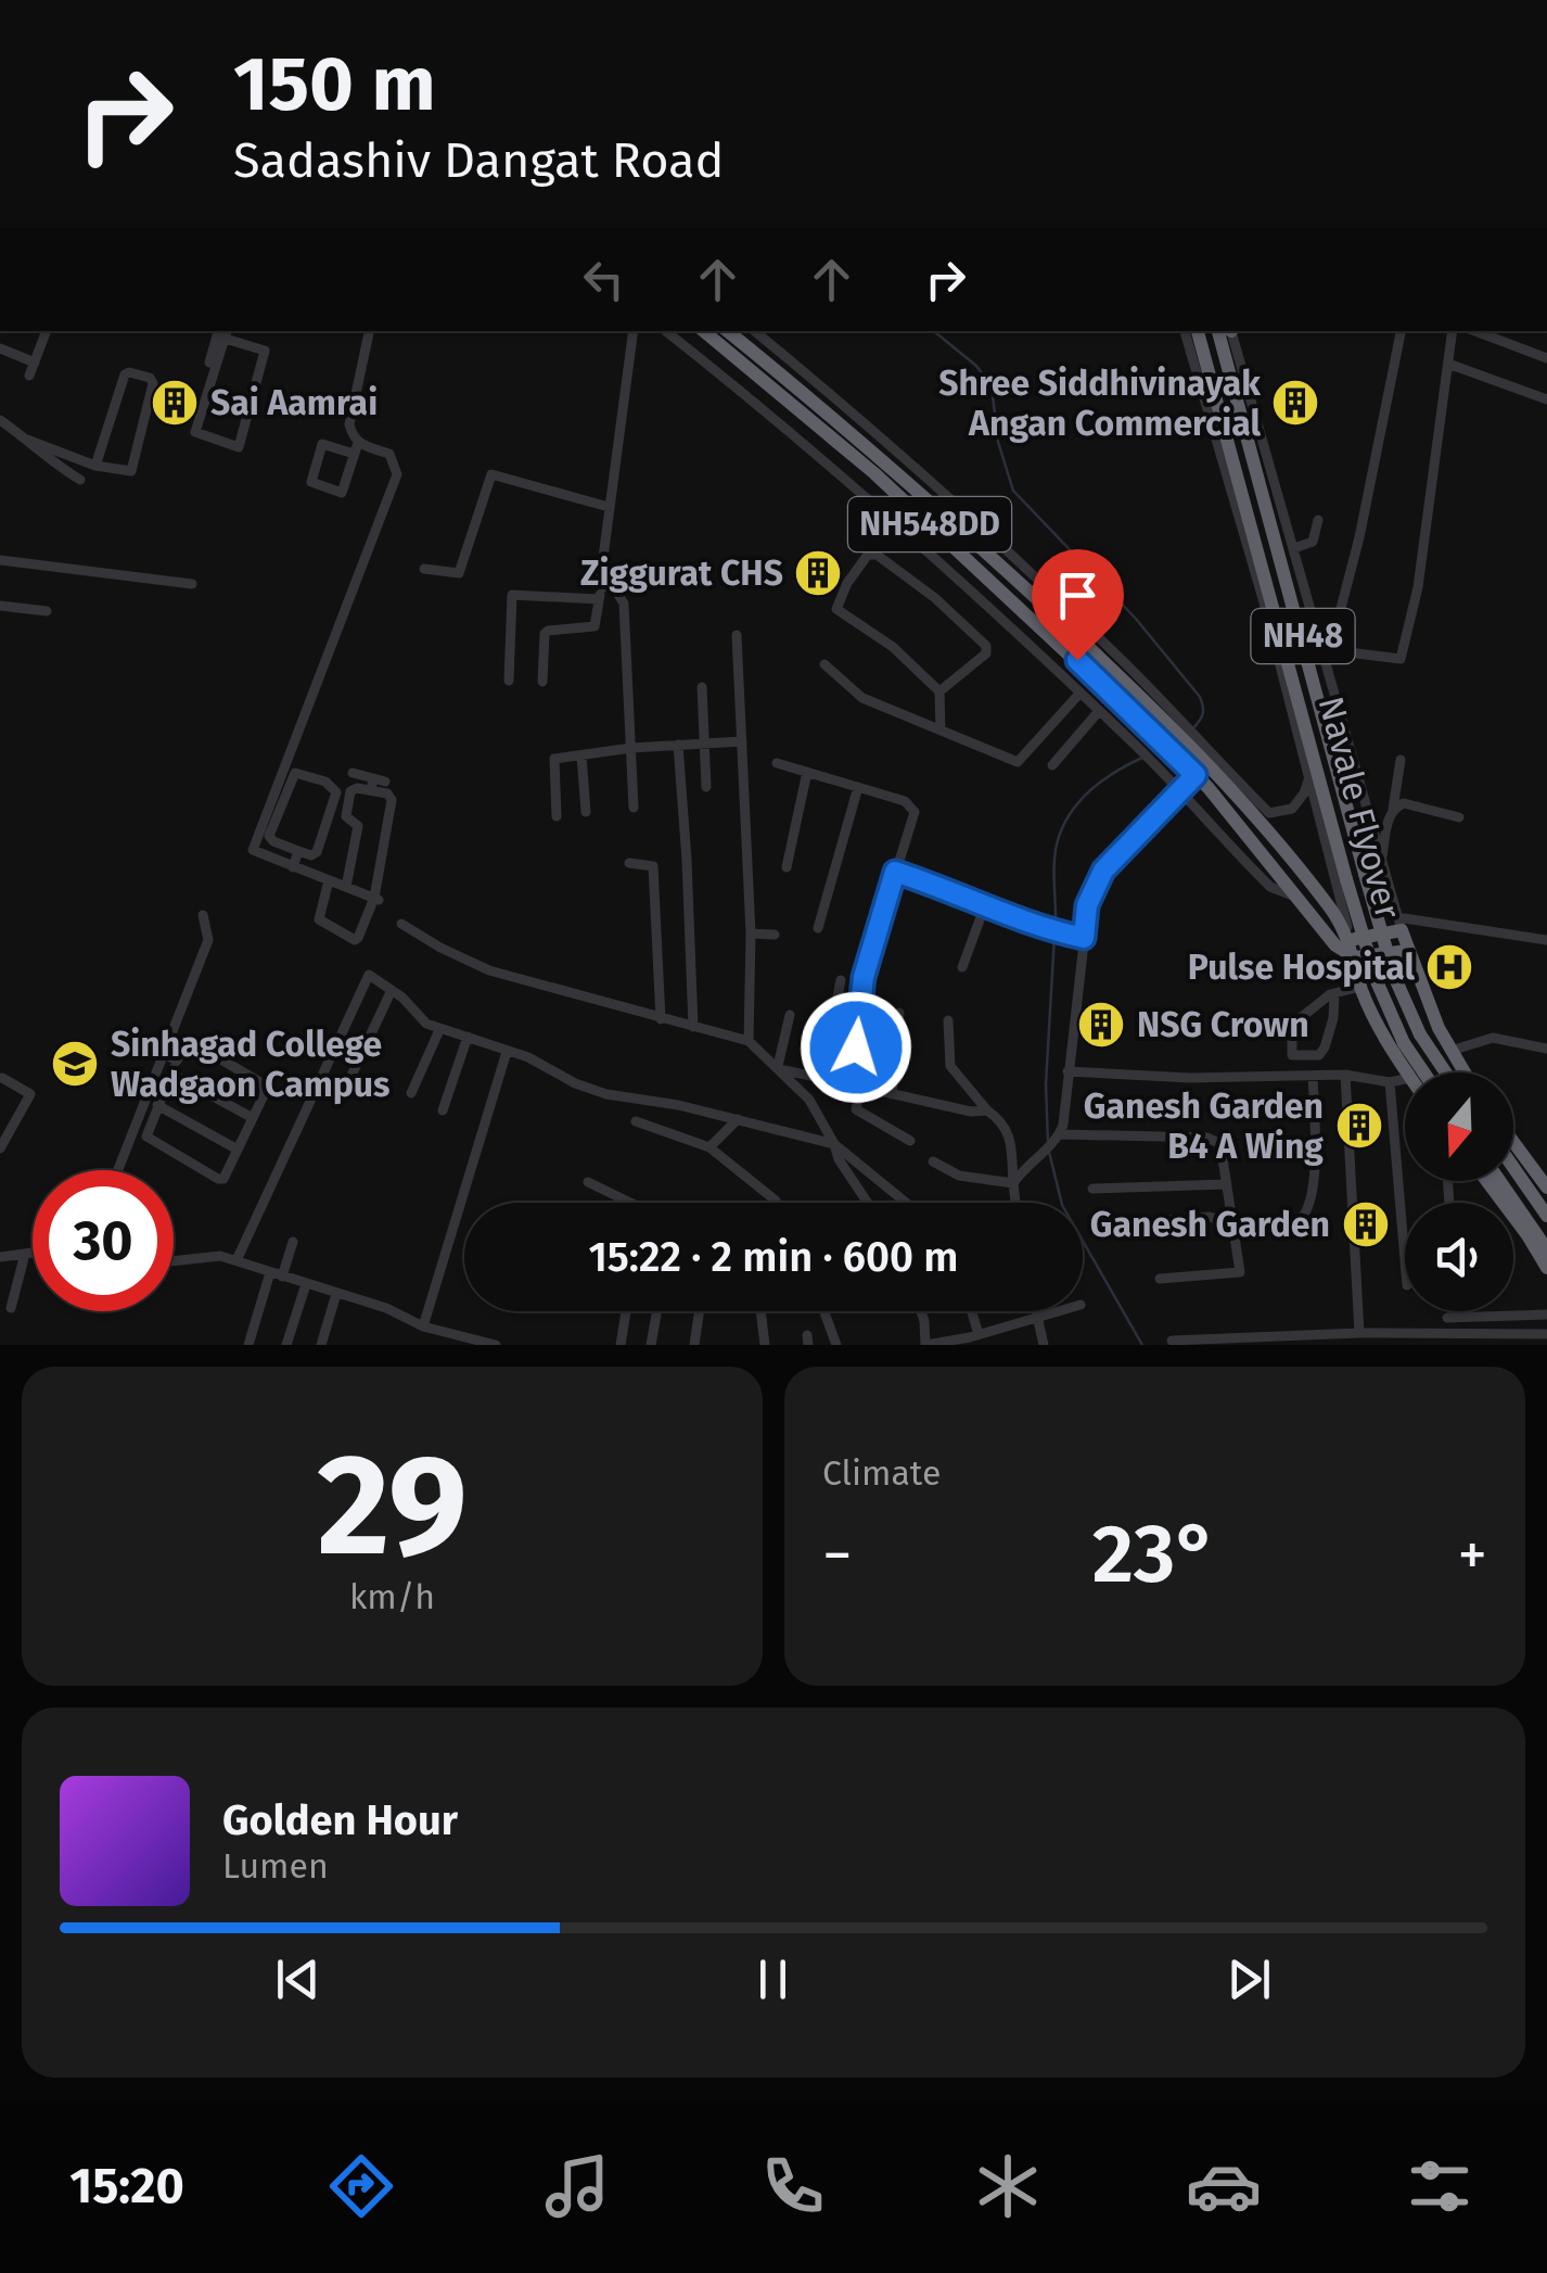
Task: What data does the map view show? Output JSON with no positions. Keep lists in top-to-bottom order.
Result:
{
  "streets": {
    "highway": ["NH548DD", "NH48", "Navale Flyover"]
  },
  "places": {
    "building": [
      "Sai Aamrai",
      "Shree Siddhivinayak Angan Commercial",
      "Ziggurat CHS",
      "NSG Crown",
      "Ganesh Garden B4 A Wing",
      "Ganesh Garden"
    ],
    "hospital": ["Pulse Hospital"],
    "school or university": ["Sinhagad College Wadgaon Campus"]
  },
  "north": "bottom",
  "page": {
    "turn": ["150 m", "Sadashiv Dangat Road"],
    "limit": "30",
    "trip": "15:22 · 2 min · 600 m",
    "tile": [
      ["29", "km/h"],
      "Climate"
    ],
    "heat": ["−", "23°", "+"],
    "song": ["Golden Hour", "Lumen"],
    "tabs": "15:20"
  }
}
